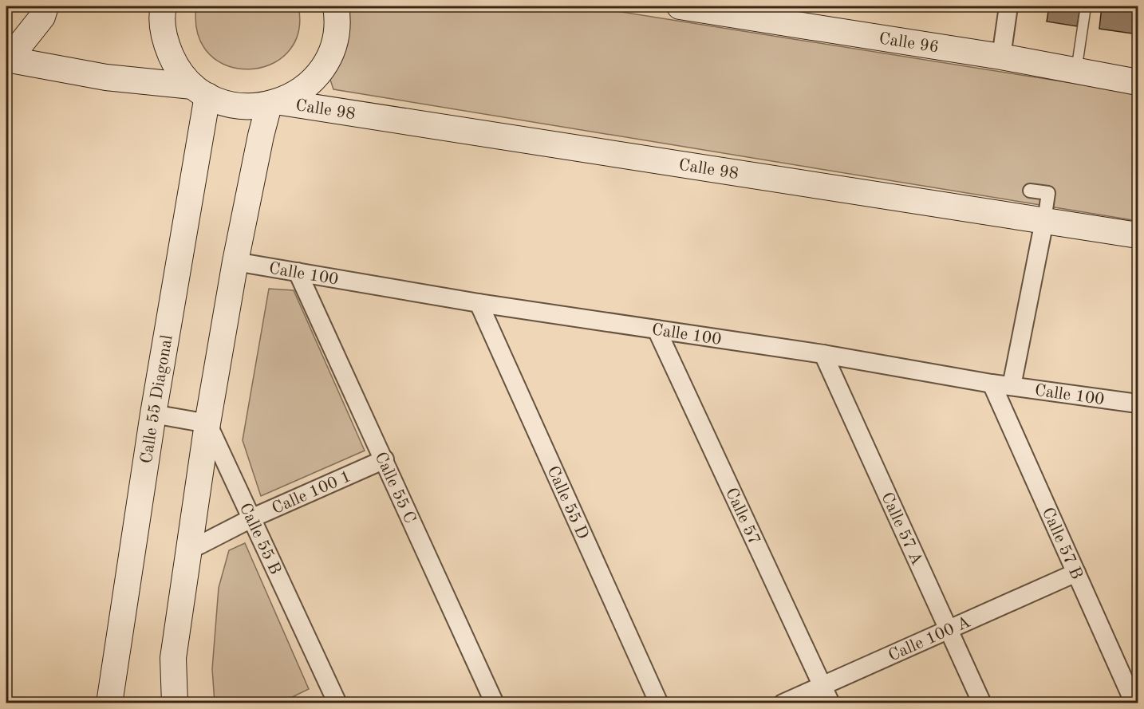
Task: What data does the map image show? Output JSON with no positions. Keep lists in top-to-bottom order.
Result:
{
  "streets": {
    "main road": ["Calle 96", "Calle 98", "Calle 55 Diagonal"],
    "street": [
      "Calle 100",
      "Calle 55 C",
      "Calle 100 1",
      "Calle 55 D",
      "Calle 57",
      "Calle 57 A",
      "Calle 55 B",
      "Calle 57 B",
      "Calle 100 A"
    ]
  },
  "crossings": [
    ["Calle 98", "Calle 55 Diagonal"],
    ["Calle 100", "Calle 55 C"],
    ["Calle 100", "Calle 55 D"],
    ["Calle 100", "Calle 57"],
    ["Calle 100", "Calle 57 A"],
    ["Calle 100", "Calle 57 B"],
    ["Calle 55 C", "Calle 100 1"],
    ["Calle 100 1", "Calle 55 B"],
    ["Calle 57", "Calle 100 A"],
    ["Calle 57 A", "Calle 100 A"],
    ["Calle 57 B", "Calle 100 A"]
  ]
}
